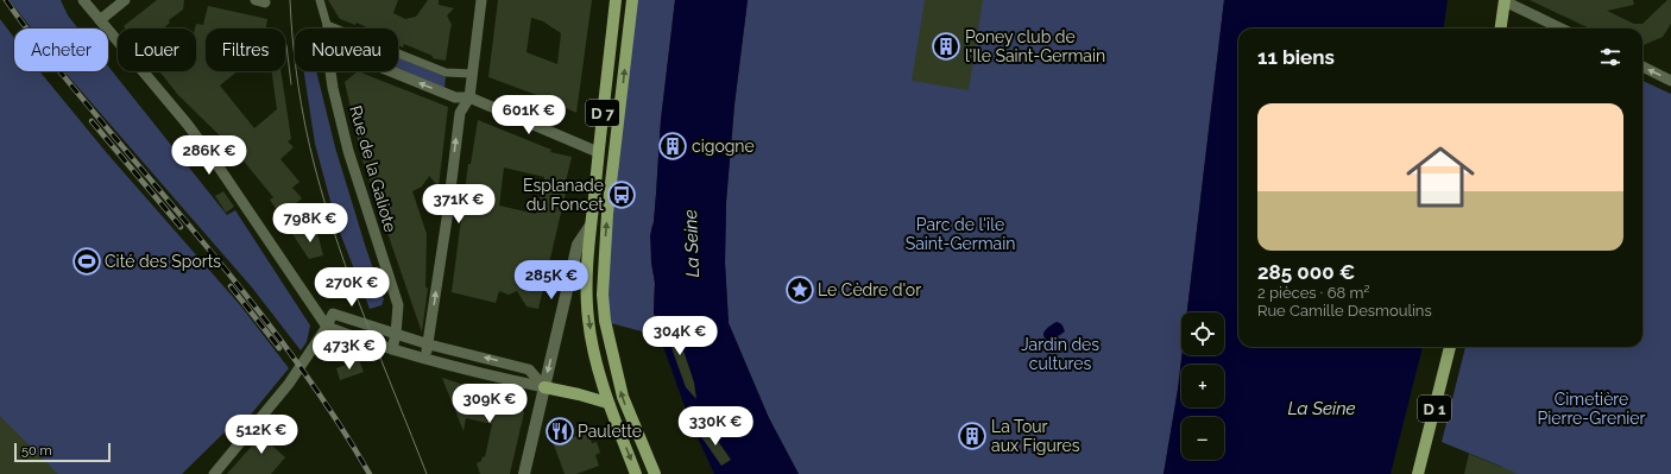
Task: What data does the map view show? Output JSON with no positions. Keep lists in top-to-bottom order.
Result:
{
  "streets": {
    "main road": ["D 7", "D 1"],
    "street": ["Rue de la Galiote"]
  },
  "water": ["La Seine"],
  "parks": ["Parc de l'île Saint-Germain", "Jardin des cultures", "Cimetière Pierre-Grenier"],
  "places": {
    "building": ["Poney club de l'Ile Saint-Germain", "cigogne", "La Tour aux Figures"],
    "bus stop": ["Esplanade du Foncet"],
    "sports": ["Cité des Sports"],
    "place": ["Le Cèdre d'or"],
    "restaurant": ["Paulette"]
  },
  "scale_bar": "50 m",
  "page": {
    "chip": [
      "Acheter",
      "Louer",
      "Filtres",
      "Nouveau"
    ],
    "heading": "11 biens",
    "list": [
      {
        "name": "285 000 €",
        "note": "2 pièces · 68 m² · Rue Camille Desmoulins"
      }
    ],
    "price": [
      "601K €",
      "286K €",
      "371K €",
      "798K €",
      "285K €",
      "270K €",
      "304K €",
      "473K €",
      "309K €",
      "330K €",
      "512K €"
    ],
    "map_buttons": ["+", "−"],
    "scale": "50 m"
  }
}
